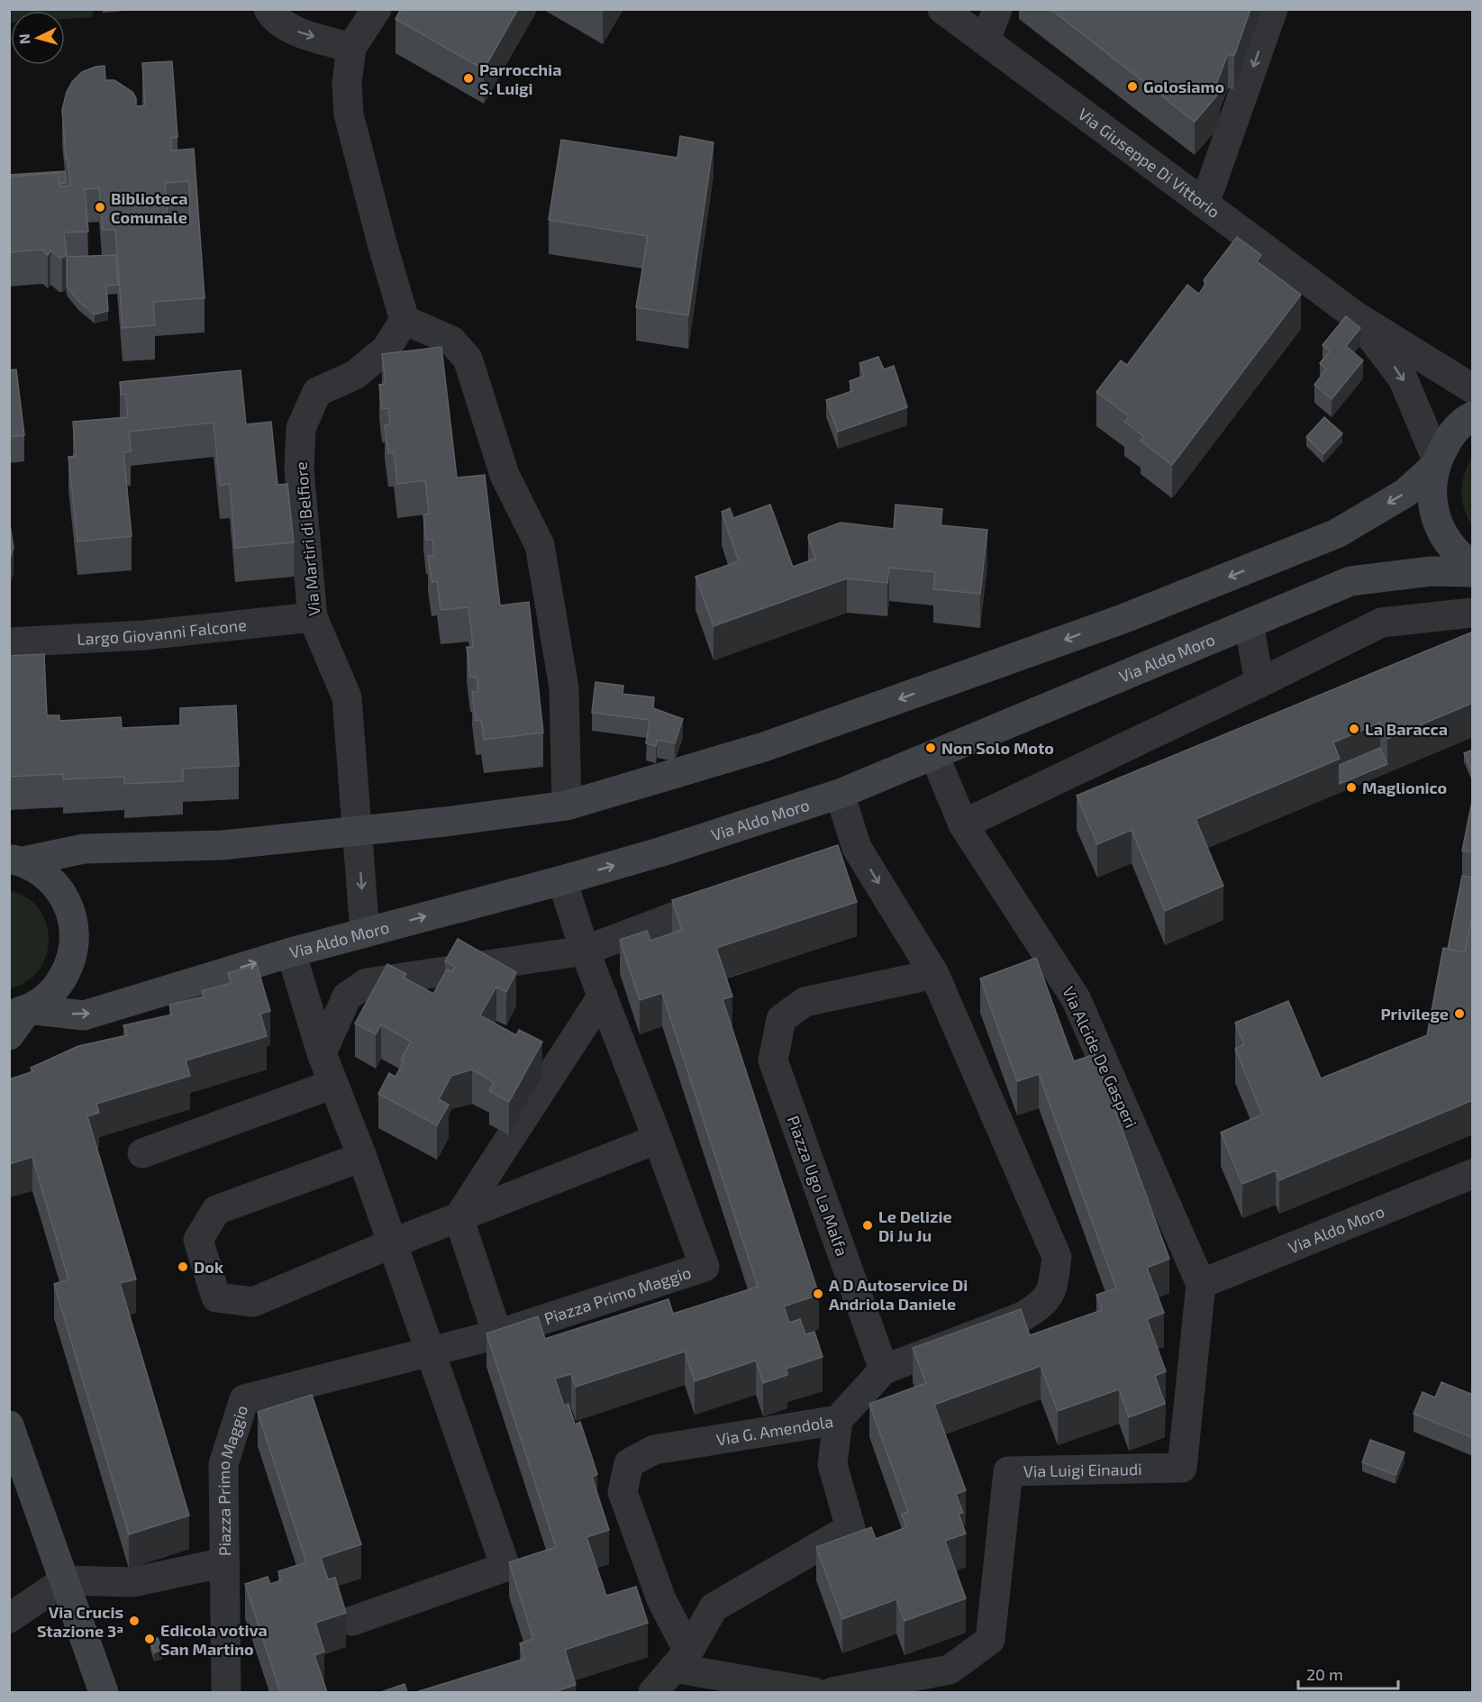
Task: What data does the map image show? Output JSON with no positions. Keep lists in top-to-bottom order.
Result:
{
  "streets": {
    "main road": ["Via Aldo Moro"],
    "street": [
      "Via Giuseppe Di Vittorio",
      "Via Martiri di Belfiore",
      "Largo Giovanni Falcone",
      "Via Alcide De Gasperi",
      "Piazza Ugo La Malfa",
      "Piazza Primo Maggio",
      "Via G. Amendola",
      "Via Luigi Einaudi"
    ]
  },
  "crossings": [
    ["Via Martiri di Belfiore", "Largo Giovanni Falcone"],
    ["Via Martiri di Belfiore", "Via Aldo Moro"],
    ["Via Aldo Moro", "Via Alcide De Gasperi"],
    ["Via Aldo Moro", "Piazza Primo Maggio"],
    ["Via Aldo Moro", "Via Luigi Einaudi"],
    ["Via Alcide De Gasperi", "Via Luigi Einaudi"]
  ],
  "places": [
    "Parrocchia S. Luigi",
    "Golosiamo",
    "Biblioteca Comunale",
    "La Baracca",
    "Non Solo Moto",
    "Maglionico",
    "Privilege",
    "Le Delizie Di Ju Ju",
    "Dok",
    "A D Autoservice Di Andriola Daniele",
    "Via Crucis Stazione 3ª",
    "Edicola votiva San Martino"
  ],
  "scale_bar": "20 m",
  "north": "left"
}
